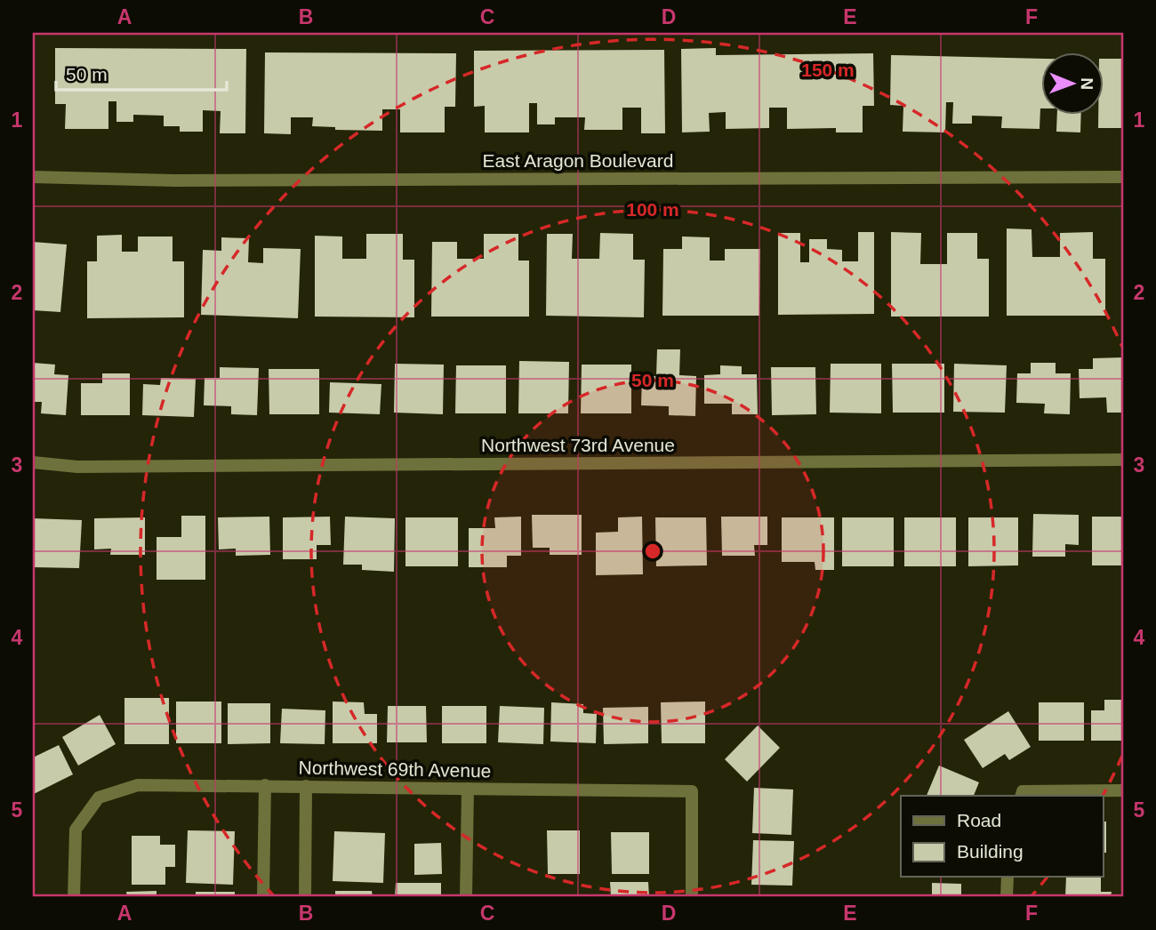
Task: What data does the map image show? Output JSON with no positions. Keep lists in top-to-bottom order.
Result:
{
  "streets": {
    "street": ["East Aragon Boulevard", "Northwest 73rd Avenue", "Northwest 69th Avenue"]
  },
  "legend": ["Road", "Building"],
  "scale_bar": "50 m",
  "north": "right",
  "grid": {
    "columns": [
      "A",
      "B",
      "C",
      "D",
      "E",
      "F"
    ],
    "rows": [
      "1",
      "2",
      "3",
      "4",
      "5"
    ]
  },
  "rings": ["150 m", "100 m", "50 m"]
}
